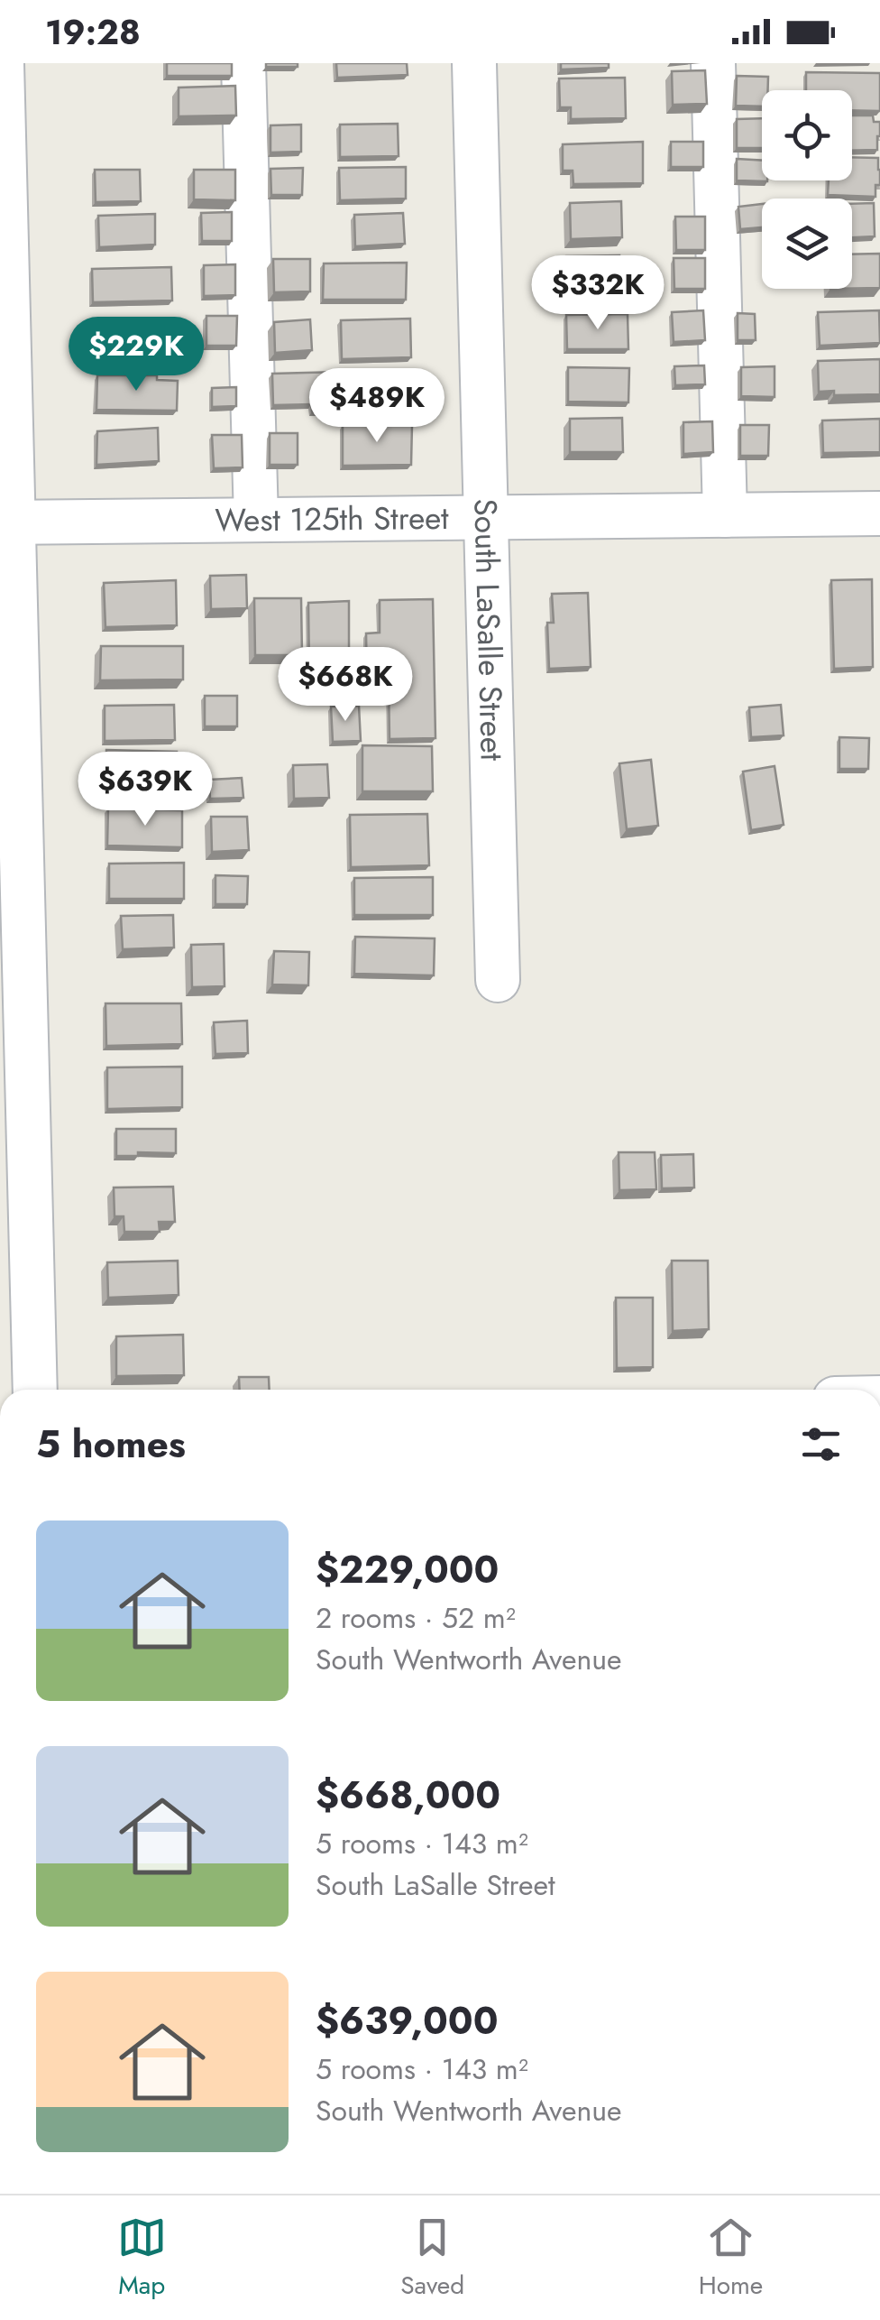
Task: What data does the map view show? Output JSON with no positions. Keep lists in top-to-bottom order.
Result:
{
  "streets": {
    "street": ["West 125th Street", "South LaSalle Street"]
  },
  "crossings": [
    ["West 125th Street", "South LaSalle Street"]
  ],
  "page": {
    "status": "19:28",
    "price": [
      "$332K",
      "$229K",
      "$489K",
      "$668K",
      "$639K"
    ],
    "heading": "5 homes",
    "list": [
      {
        "name": "$229,000",
        "note": "2 rooms · 52 m² · South Wentworth Avenue"
      },
      {
        "name": "$668,000",
        "note": "5 rooms · 143 m² · South LaSalle Street"
      },
      {
        "name": "$639,000",
        "note": "5 rooms · 143 m² · South Wentworth Avenue"
      }
    ],
    "tabs": ["Map", "Saved", "Home"]
  }
}
